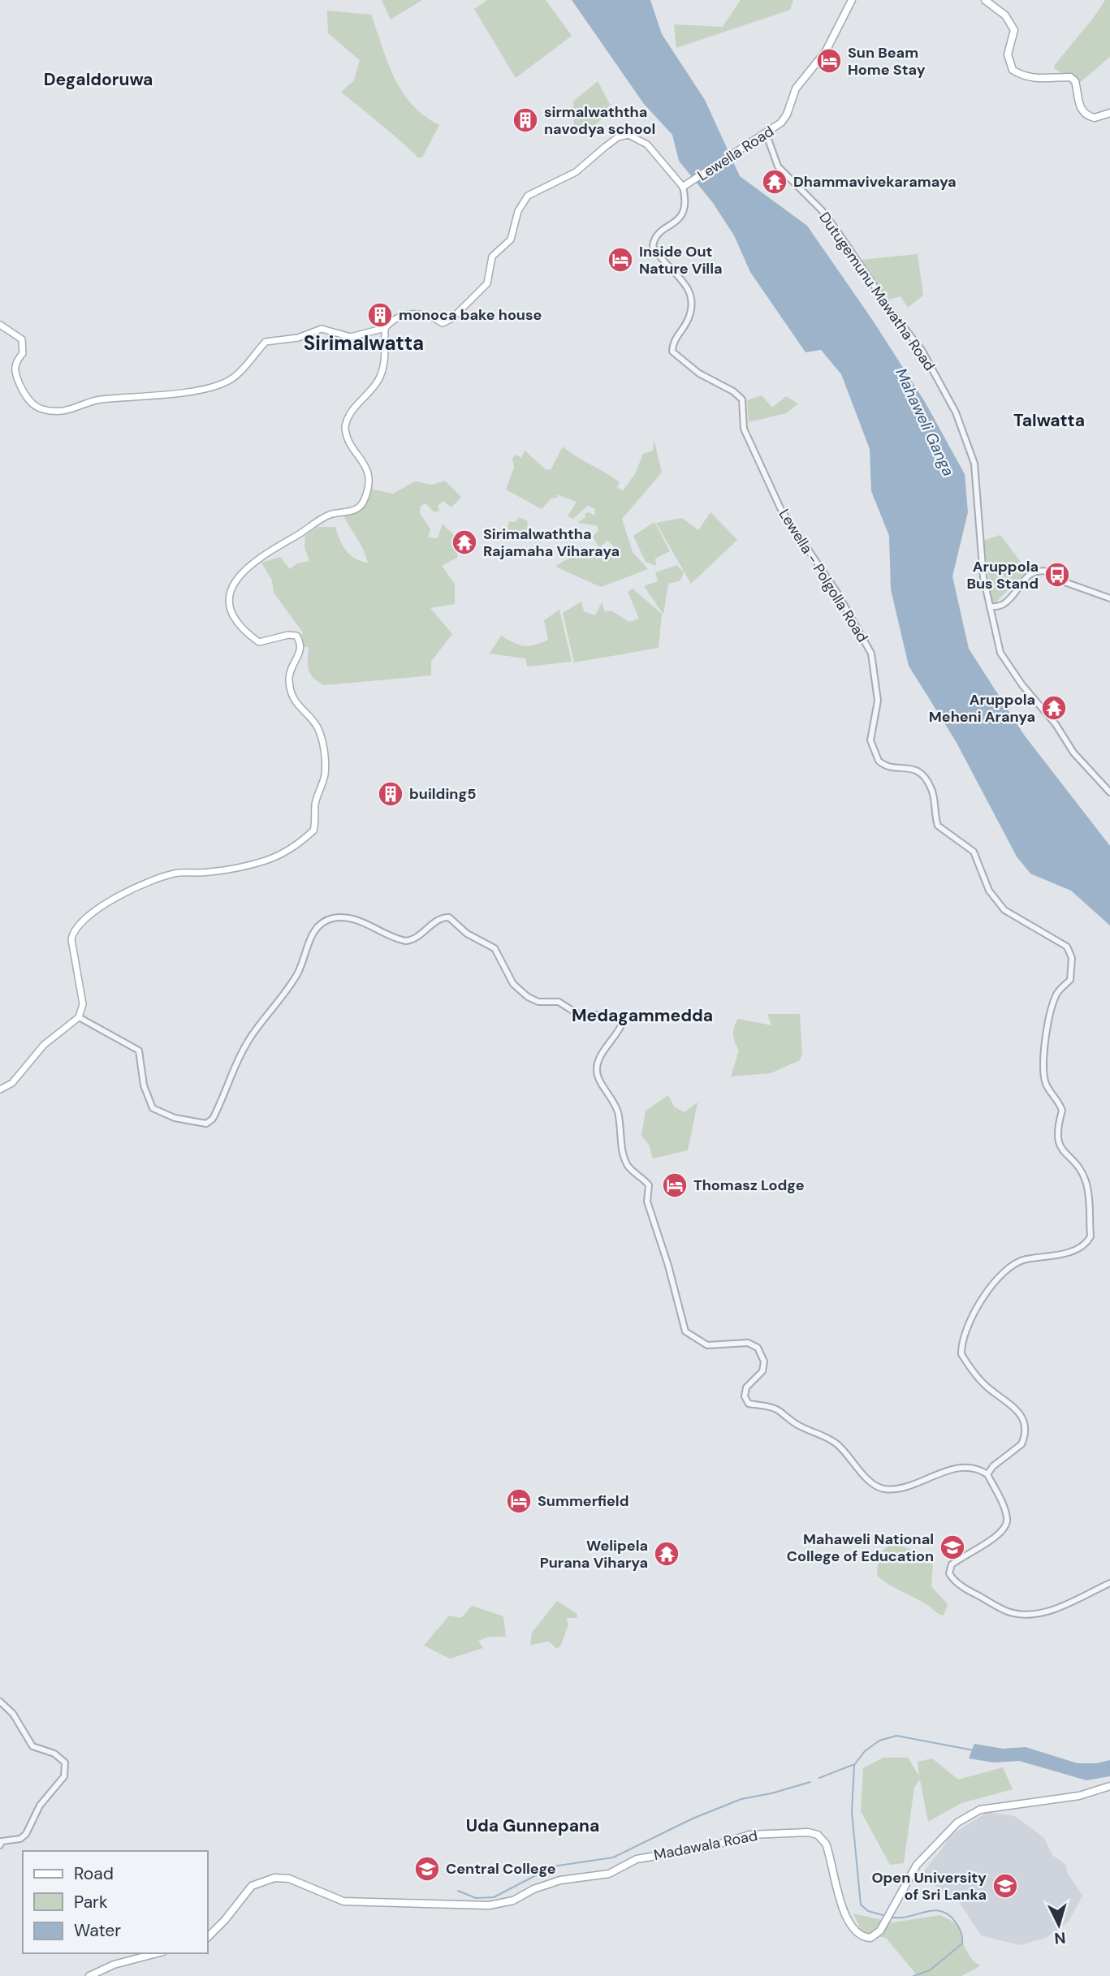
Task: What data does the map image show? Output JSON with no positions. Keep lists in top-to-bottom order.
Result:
{
  "streets": {
    "main road": ["Lewella Road", "Madawala Road"],
    "street": ["Dutugemunu Mawatha Road", "Lewella - Polgolla Road"]
  },
  "crossings": [
    ["Lewella Road", "Dutugemunu Mawatha Road"],
    ["Lewella Road", "Lewella - Polgolla Road"]
  ],
  "districts": [
    "Degaldoruwa",
    "Sirimalwatta",
    "Talwatta",
    "Medagammedda",
    "Uda Gunnepana"
  ],
  "water": ["Mahaweli Ganga"],
  "places": {
    "hotel": [
      "Sun Beam Home Stay",
      "Inside Out Nature Villa",
      "Thomasz Lodge",
      "Summerfield"
    ],
    "building": ["sirmalwaththa navodya school", "monoca bake house", "building5"],
    "temple": [
      "Dhammavivekaramaya",
      "Sirimalwaththa Rajamaha Viharaya",
      "Aruppola Meheni Aranya",
      "Welipela Purana Viharya"
    ],
    "bus stop": ["Aruppola Bus Stand"],
    "school or university": ["Mahaweli National College of Education", "Central College", "Open University of Sri Lanka"]
  },
  "legend": ["Road", "Park", "Water"],
  "north": "bottom"
}
